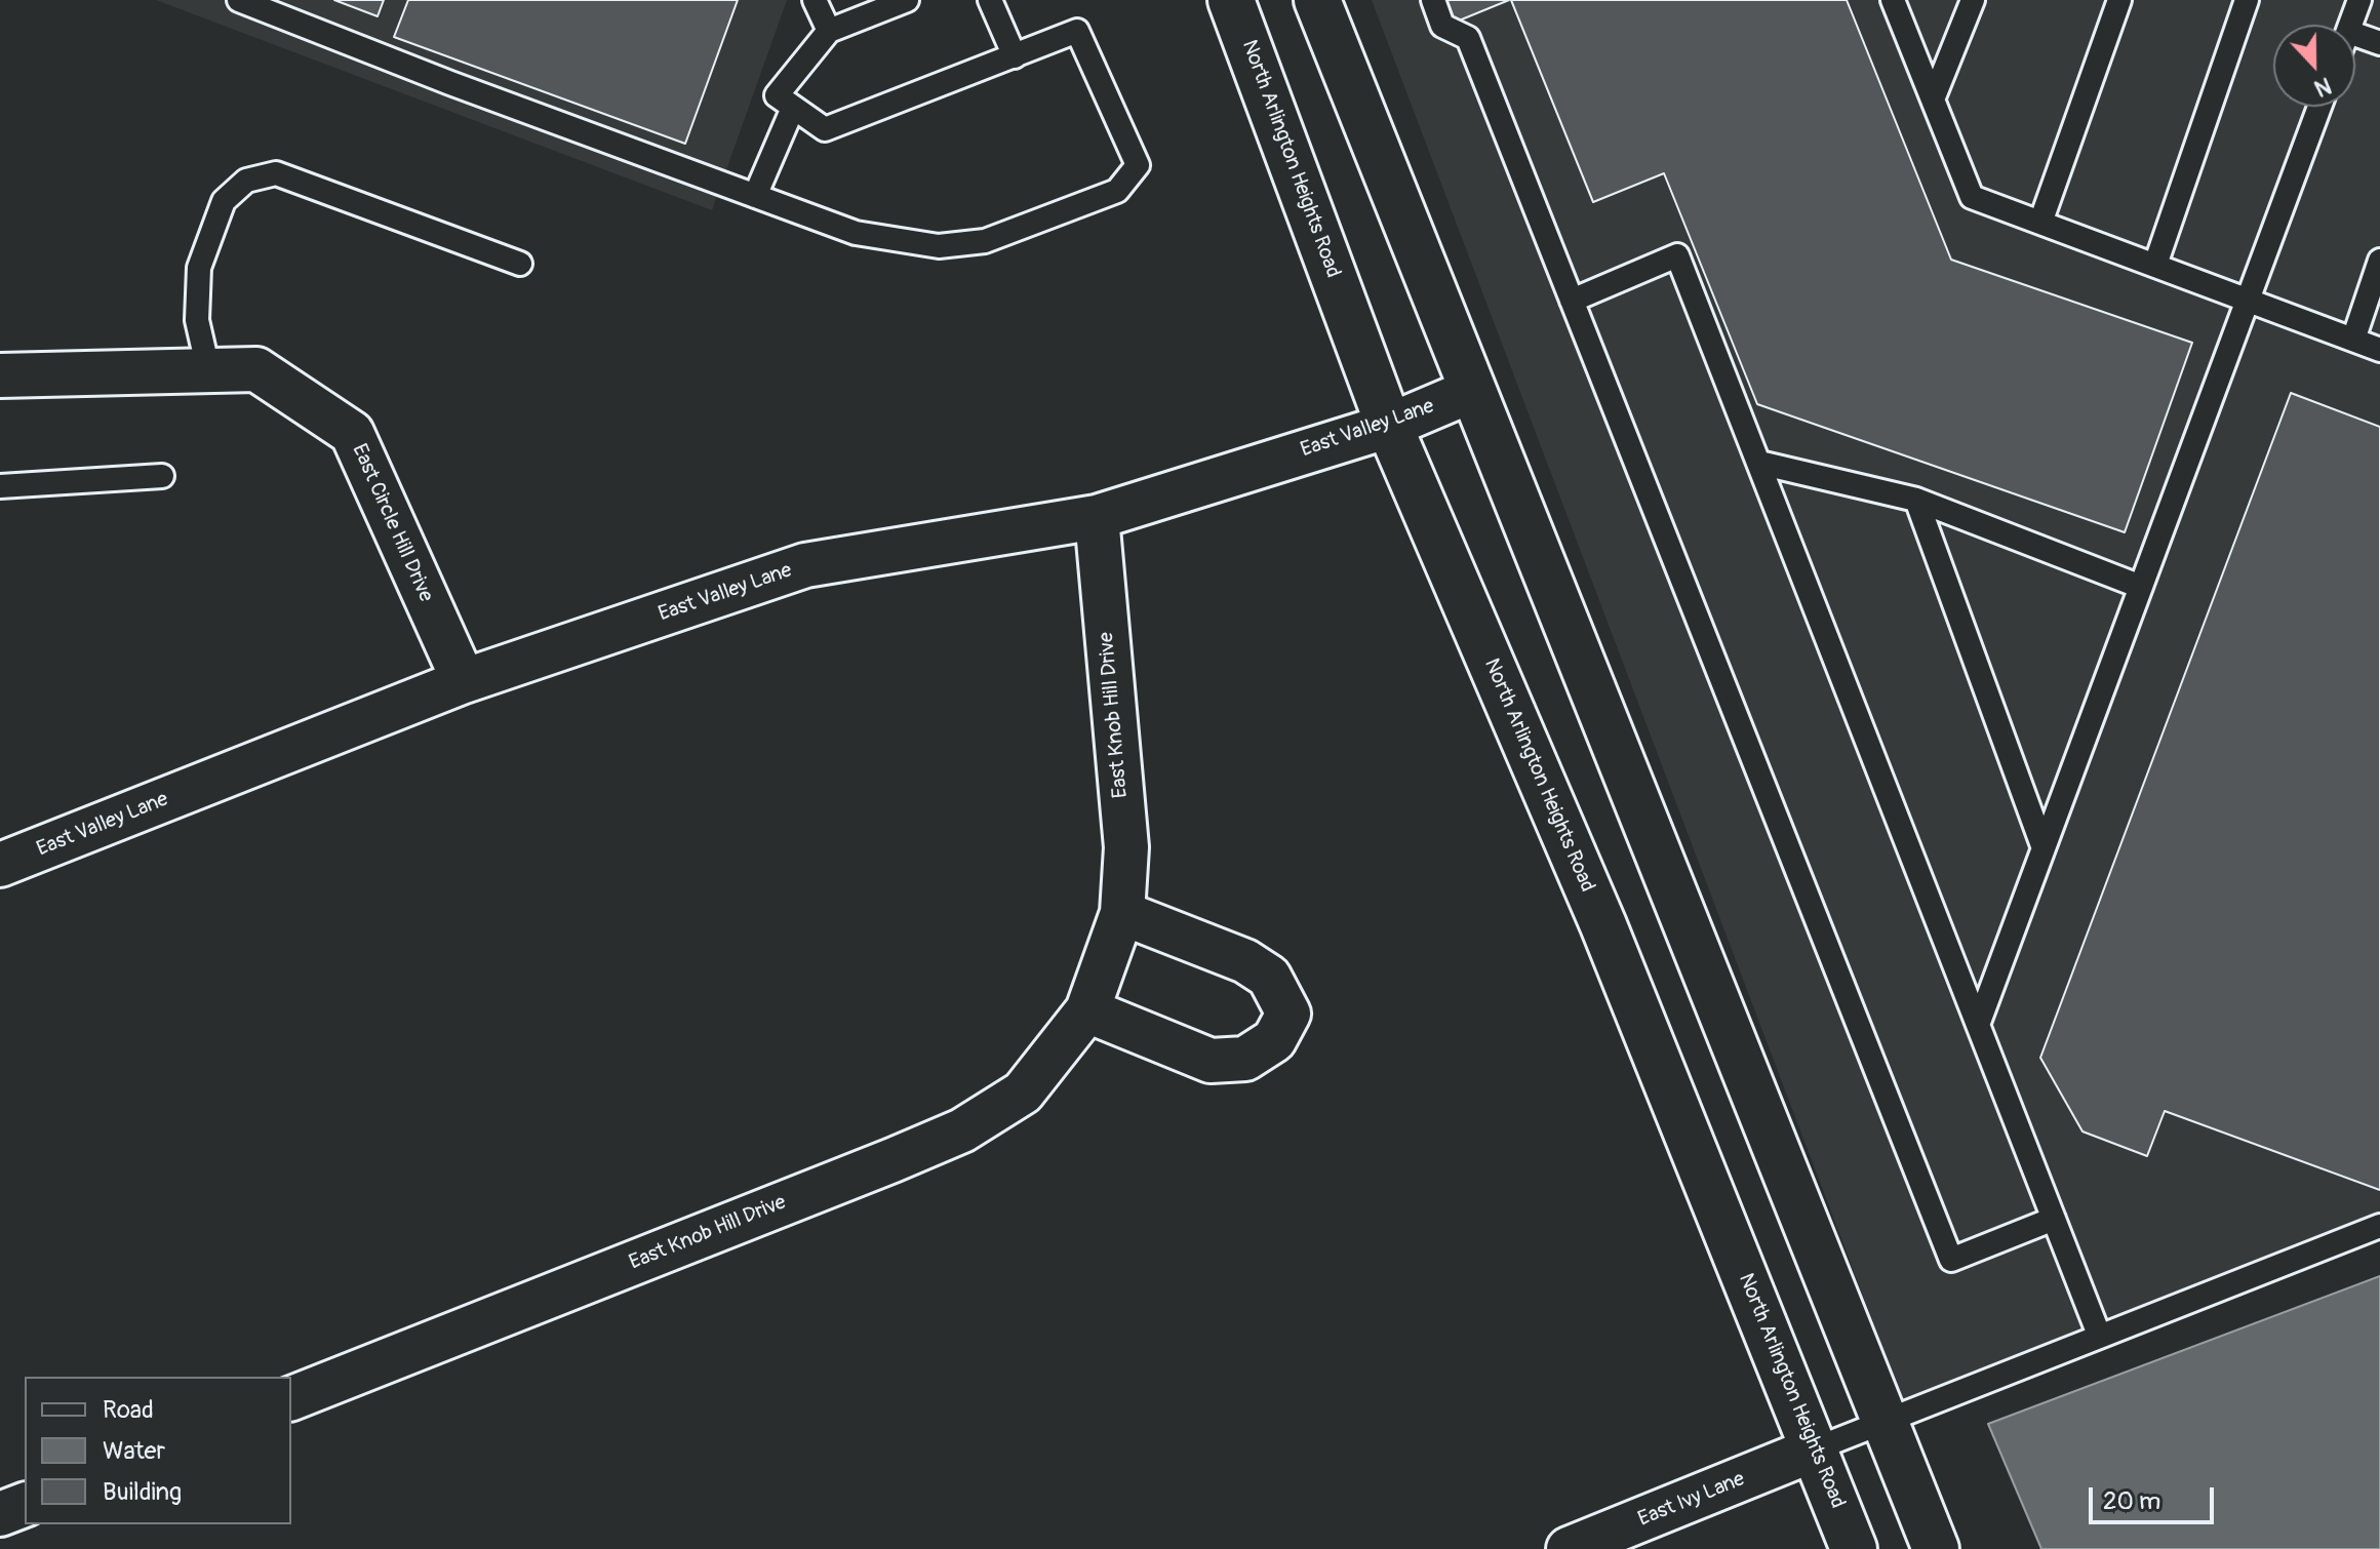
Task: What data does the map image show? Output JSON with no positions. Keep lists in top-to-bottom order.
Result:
{
  "streets": {
    "main road": ["North Arlington Heights Road"],
    "street": [
      "East Valley Lane",
      "East Circle Hill Drive",
      "East Knob Hill Drive",
      "East Ivy Lane"
    ]
  },
  "crossings": [
    ["North Arlington Heights Road", "East Valley Lane"],
    ["North Arlington Heights Road", "East Ivy Lane"],
    ["East Valley Lane", "East Circle Hill Drive"],
    ["East Valley Lane", "East Knob Hill Drive"]
  ],
  "legend": ["Road", "Water", "Building"],
  "scale_bar": "20 m",
  "north": "bottom"
}
